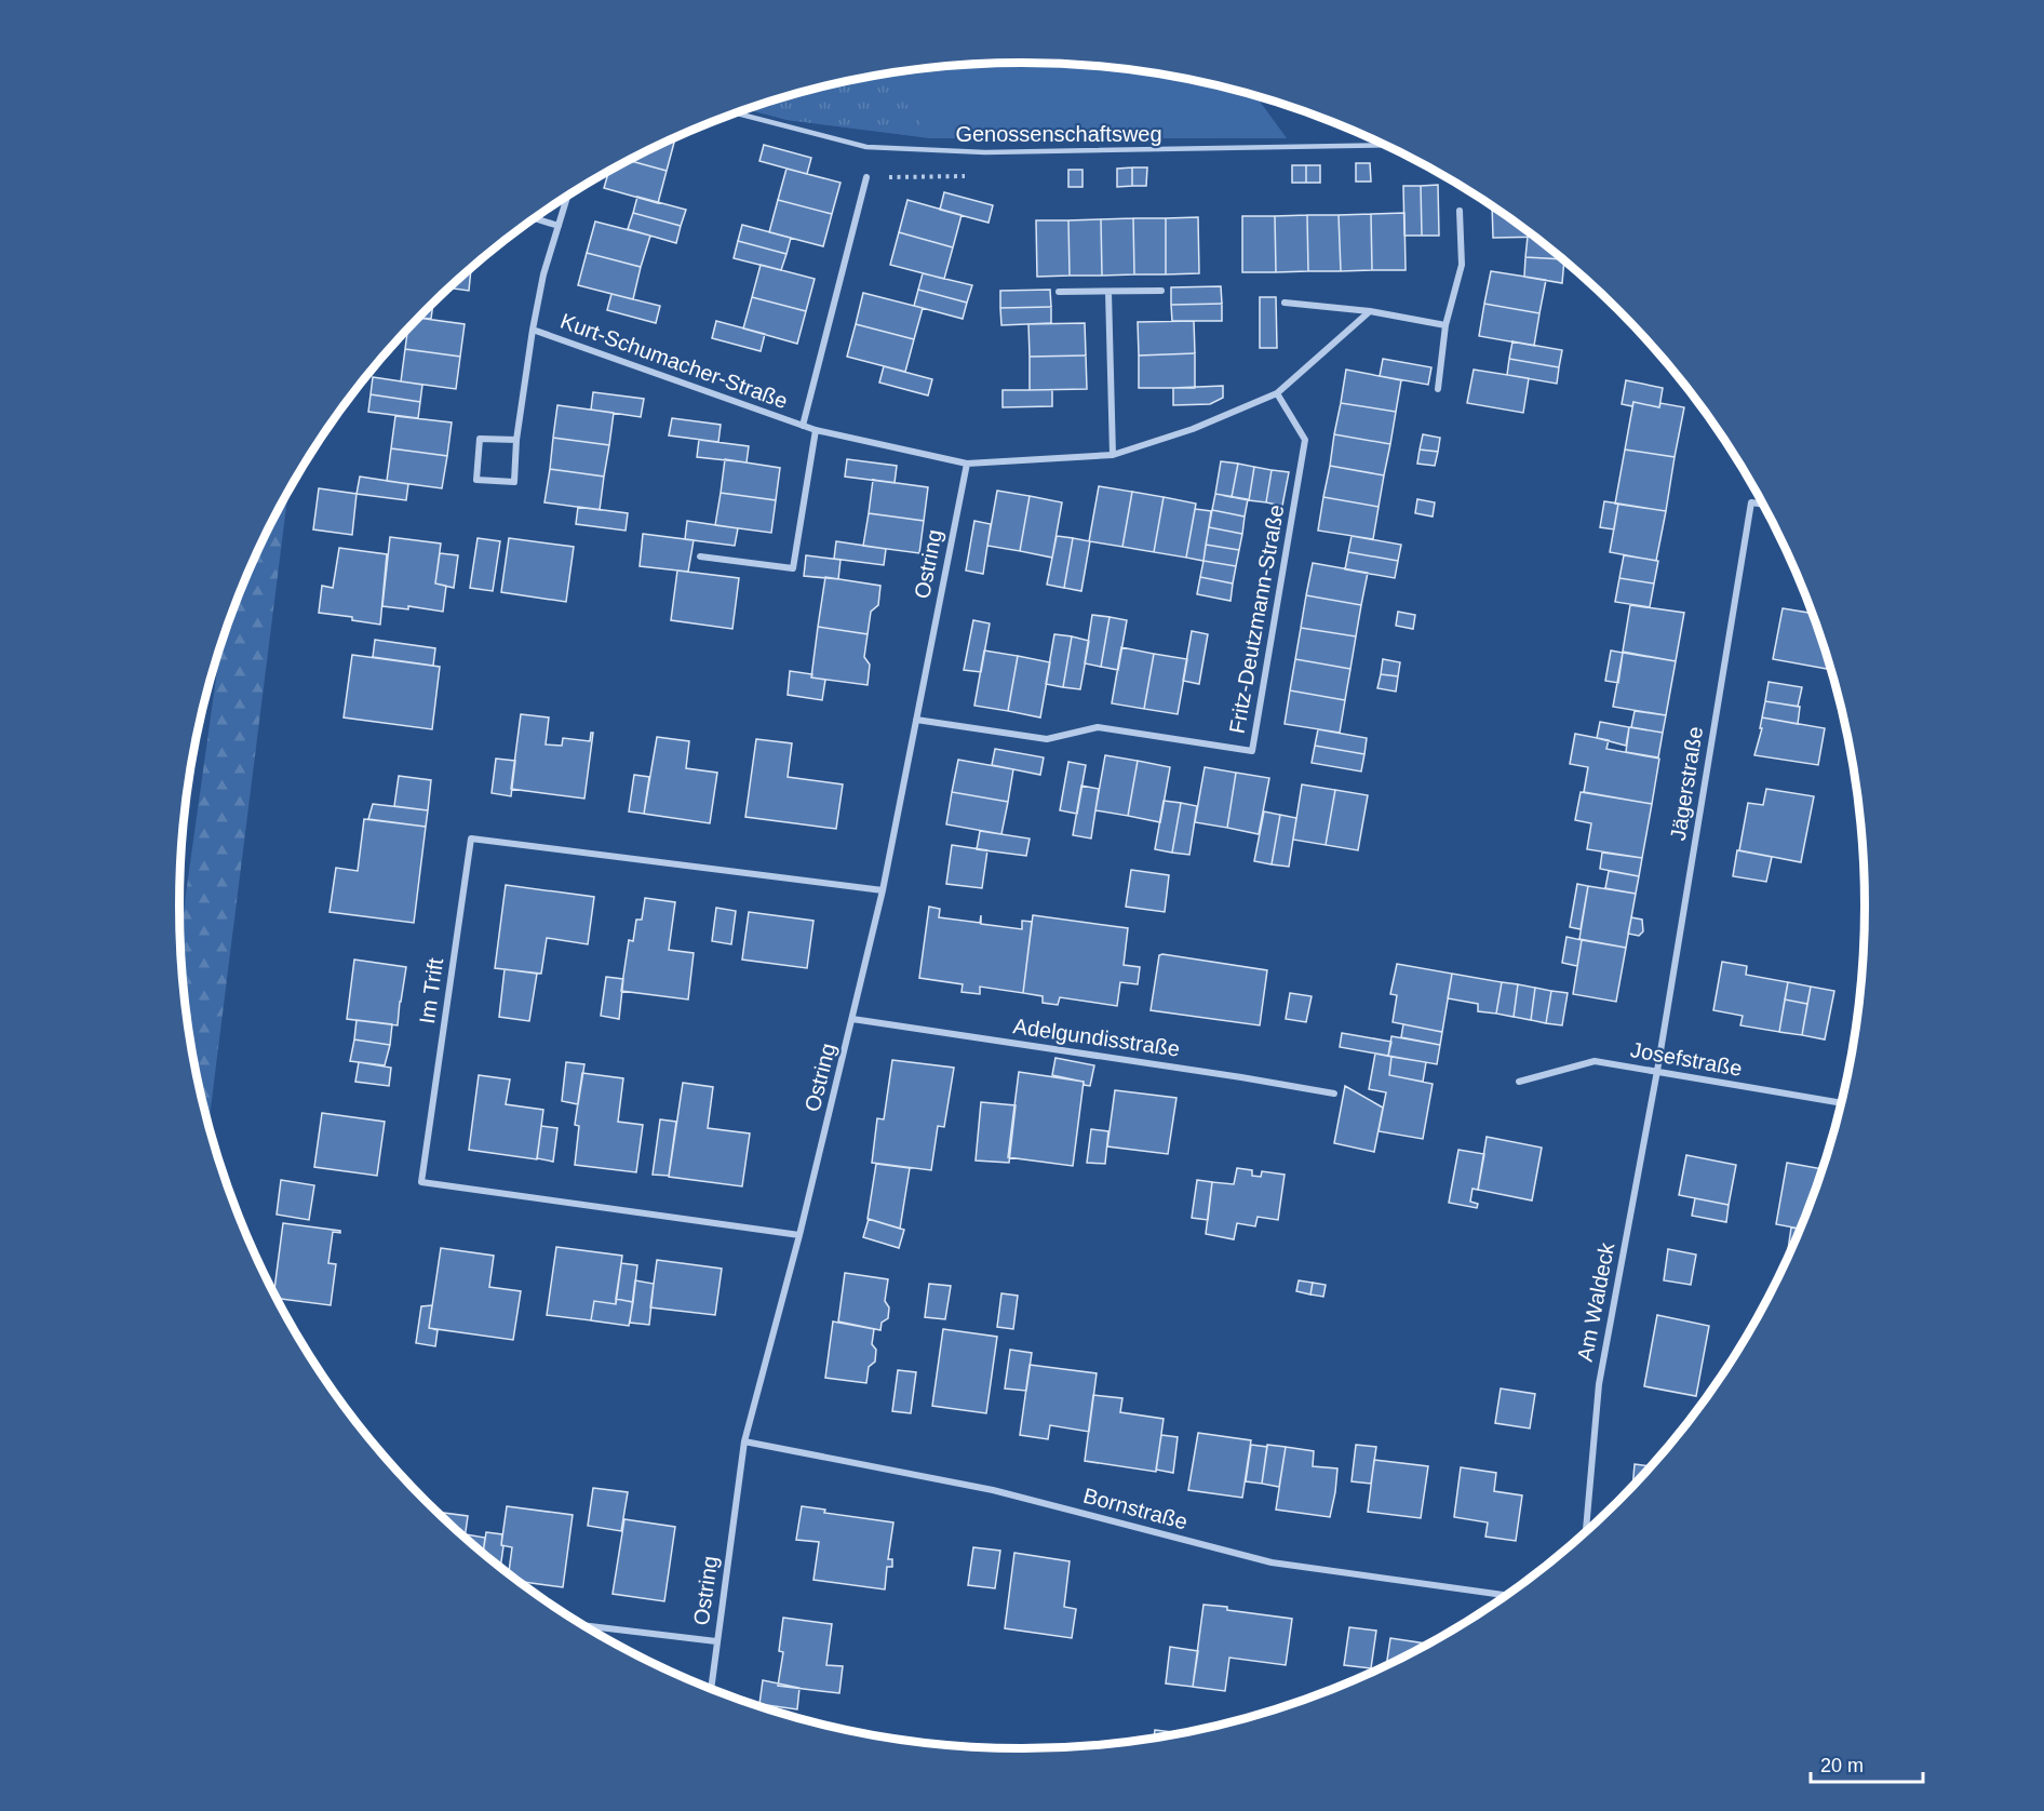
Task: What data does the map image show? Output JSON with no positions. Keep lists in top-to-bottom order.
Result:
{
  "streets": {
    "street": [
      "Kurt-Schumacher-Straße",
      "Ostring",
      "Fritz-Deutzmann-Straße",
      "Jägerstraße",
      "Im Trift",
      "Adelgundisstraße",
      "Josefstraße",
      "Am Waldeck",
      "Bornstraße"
    ],
    "lane": ["Genossenschaftsweg"]
  },
  "crossings": [
    ["Kurt-Schumacher-Straße", "Ostring"],
    ["Kurt-Schumacher-Straße", "Fritz-Deutzmann-Straße"],
    ["Ostring", "Fritz-Deutzmann-Straße"],
    ["Ostring", "Im Trift"],
    ["Ostring", "Adelgundisstraße"],
    ["Ostring", "Bornstraße"],
    ["Jägerstraße", "Josefstraße"],
    ["Jägerstraße", "Am Waldeck"],
    ["Josefstraße", "Am Waldeck"]
  ],
  "scale_bar": "20 m"
}
